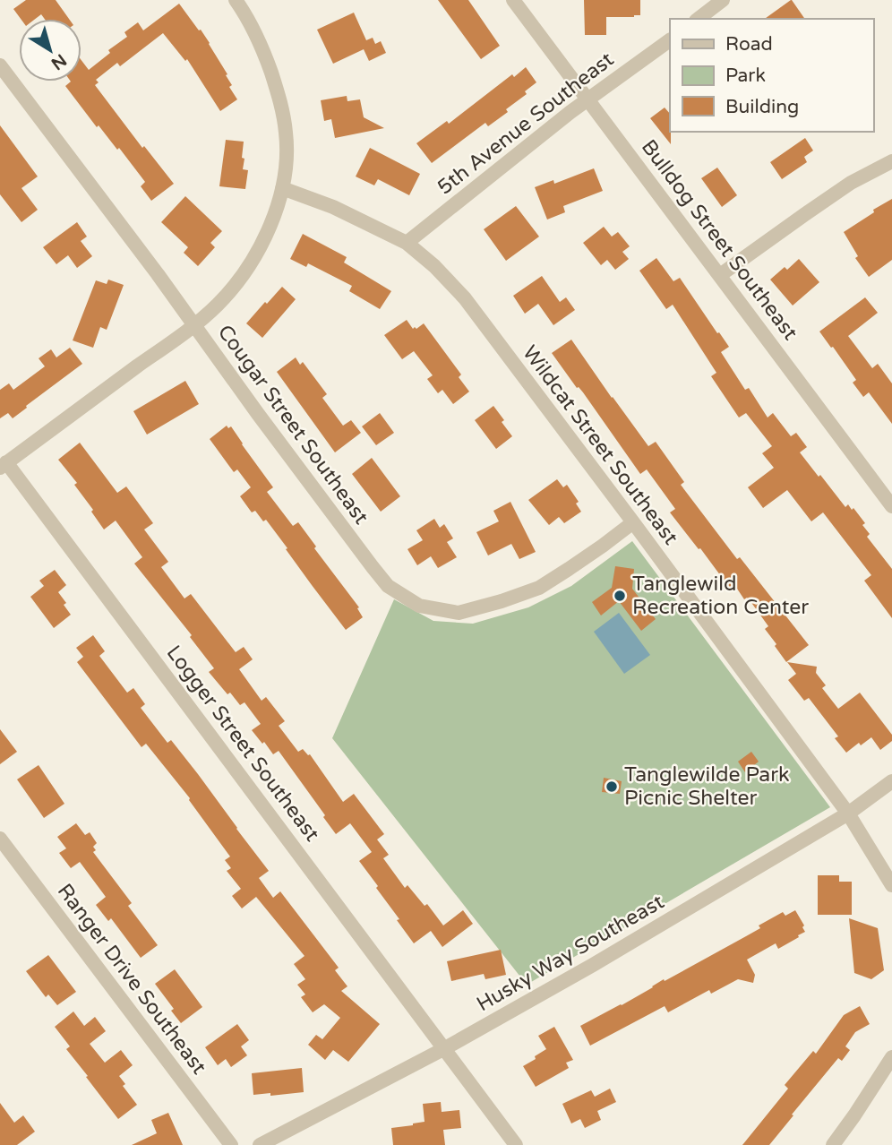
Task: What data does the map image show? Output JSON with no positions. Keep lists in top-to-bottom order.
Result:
{
  "streets": {
    "street": [
      "5th Avenue Southeast",
      "Bulldog Street Southeast",
      "Cougar Street Southeast",
      "Wildcat Street Southeast",
      "Logger Street Southeast",
      "Husky Way Southeast",
      "Ranger Drive Southeast"
    ]
  },
  "crossings": [
    ["5th Avenue Southeast", "Bulldog Street Southeast"],
    ["5th Avenue Southeast", "Wildcat Street Southeast"],
    ["Cougar Street Southeast", "Wildcat Street Southeast"],
    ["Wildcat Street Southeast", "Husky Way Southeast"],
    ["Logger Street Southeast", "Husky Way Southeast"]
  ],
  "places": ["Tanglewild Recreation Center", "Tanglewilde Park Picnic Shelter"],
  "legend": ["Road", "Park", "Building"],
  "north": "bottom right"
}
